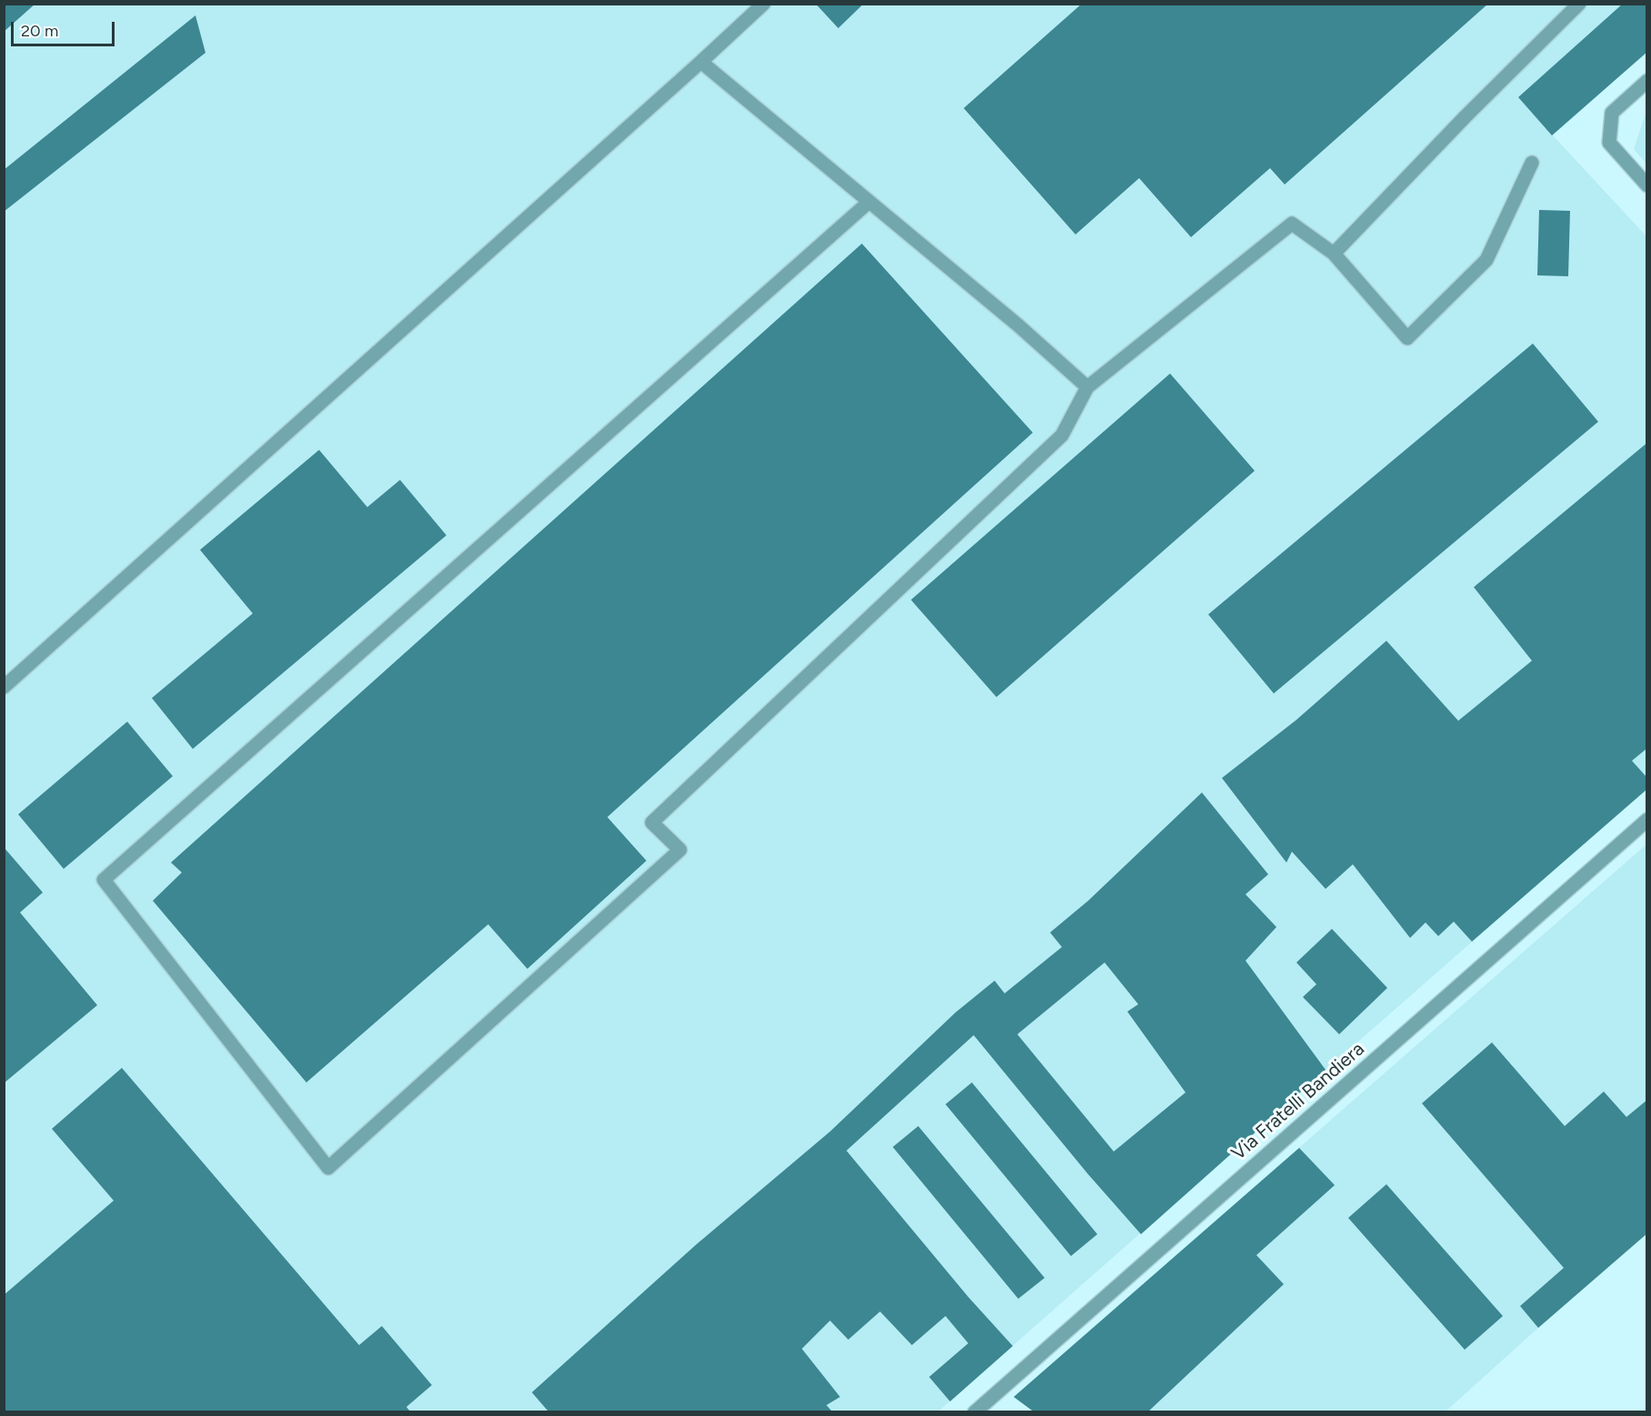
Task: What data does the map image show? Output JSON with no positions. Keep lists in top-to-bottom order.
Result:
{
  "streets": {
    "street": ["Via Fratelli Bandiera"]
  },
  "scale_bar": "20 m"
}
